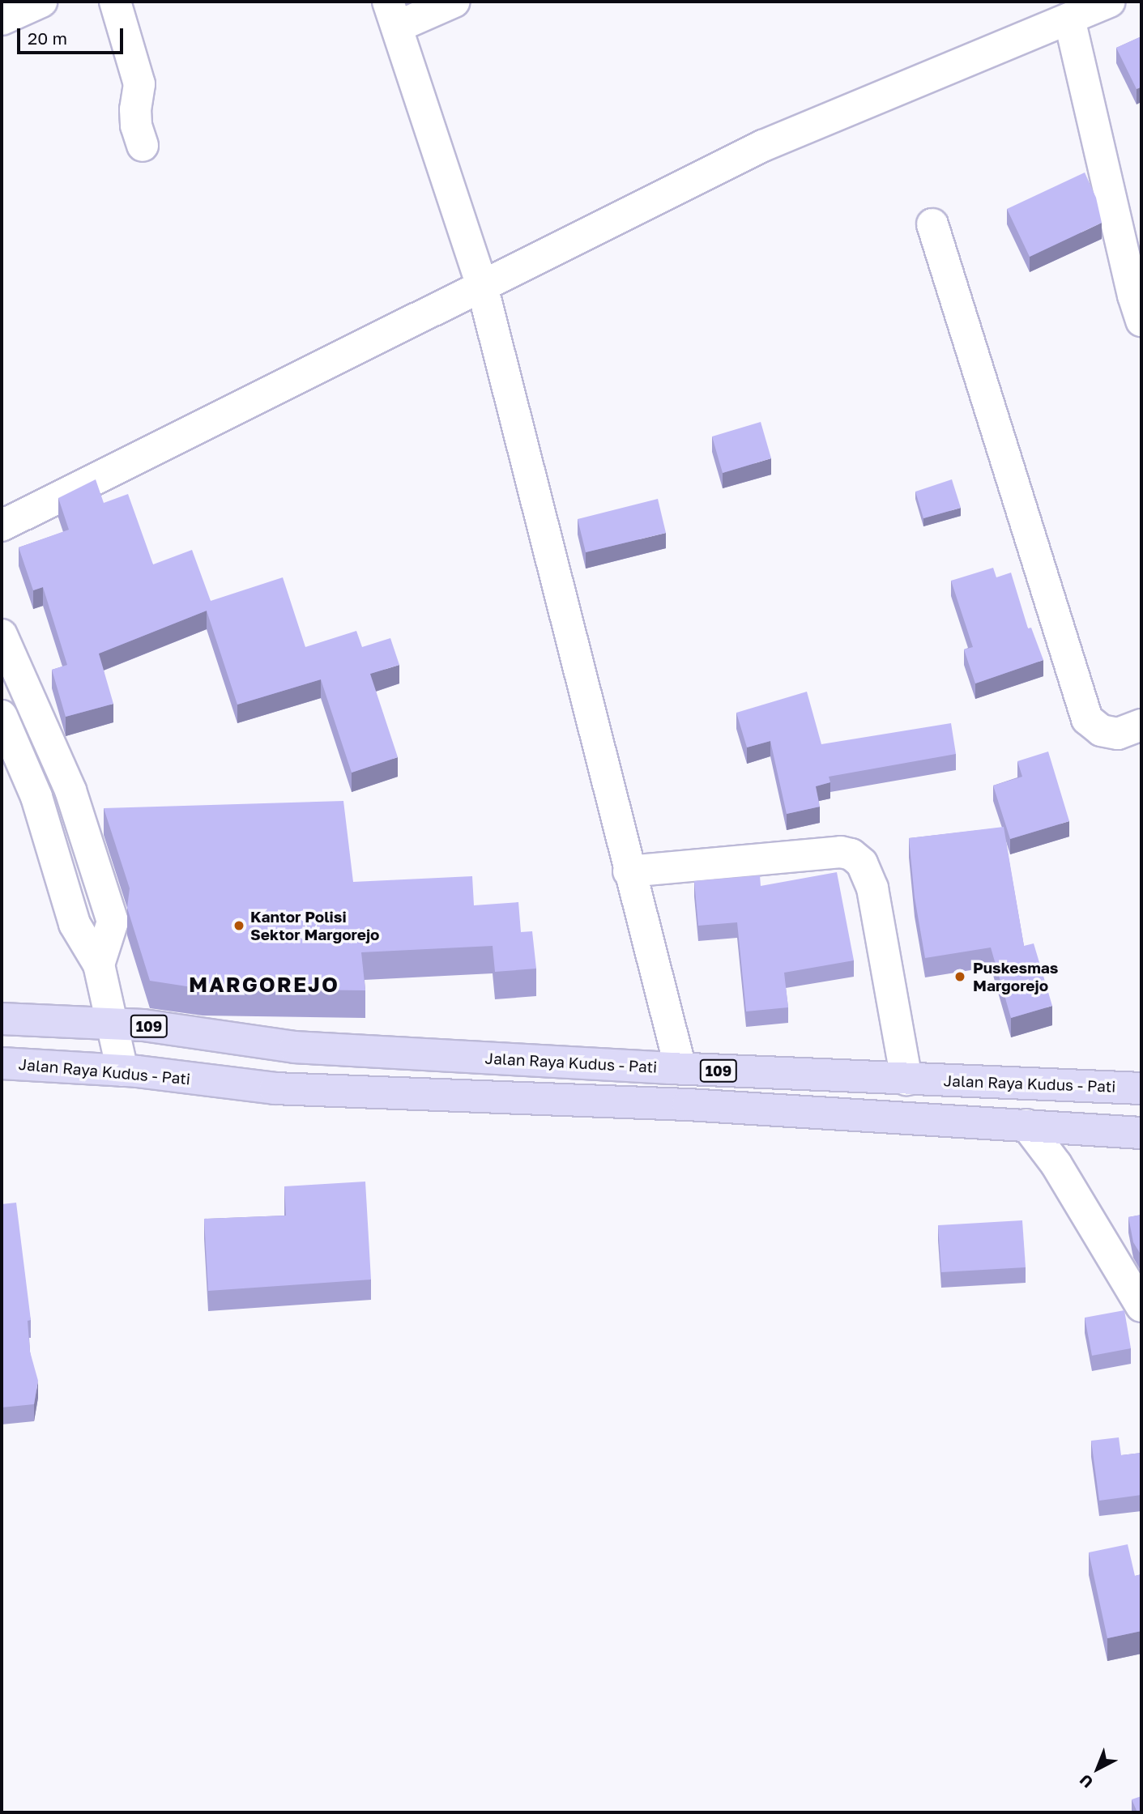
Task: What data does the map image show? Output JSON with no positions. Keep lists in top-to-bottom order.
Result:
{
  "streets": {
    "main road": ["109", "Jalan Raya Kudus - Pati"]
  },
  "districts": ["MARGOREJO"],
  "places": ["Kantor Polisi Sektor Margorejo", "Puskesmas Margorejo"],
  "scale_bar": "20 m",
  "north": "bottom left"
}
